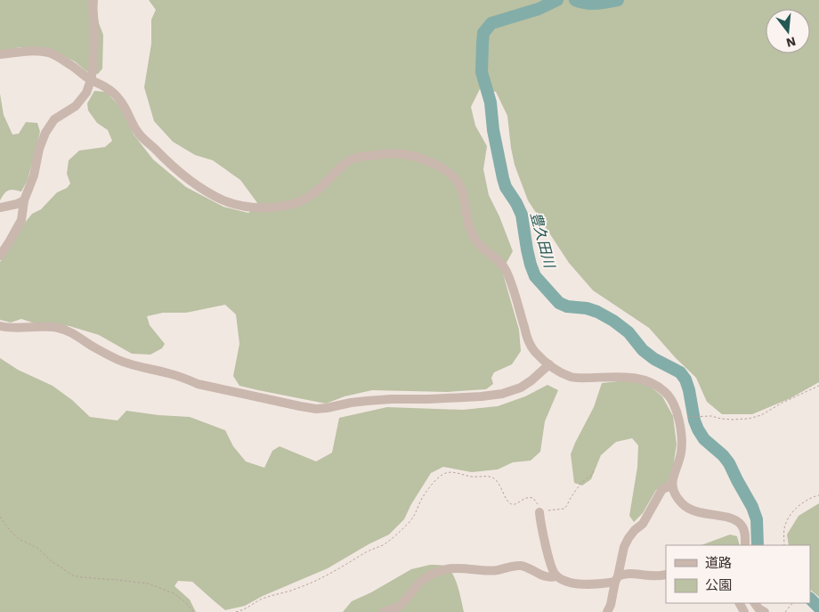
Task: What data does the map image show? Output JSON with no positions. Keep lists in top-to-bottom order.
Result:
{
  "water": ["豊久田川"],
  "legend": ["道路", "公園"],
  "north": "bottom"
}
